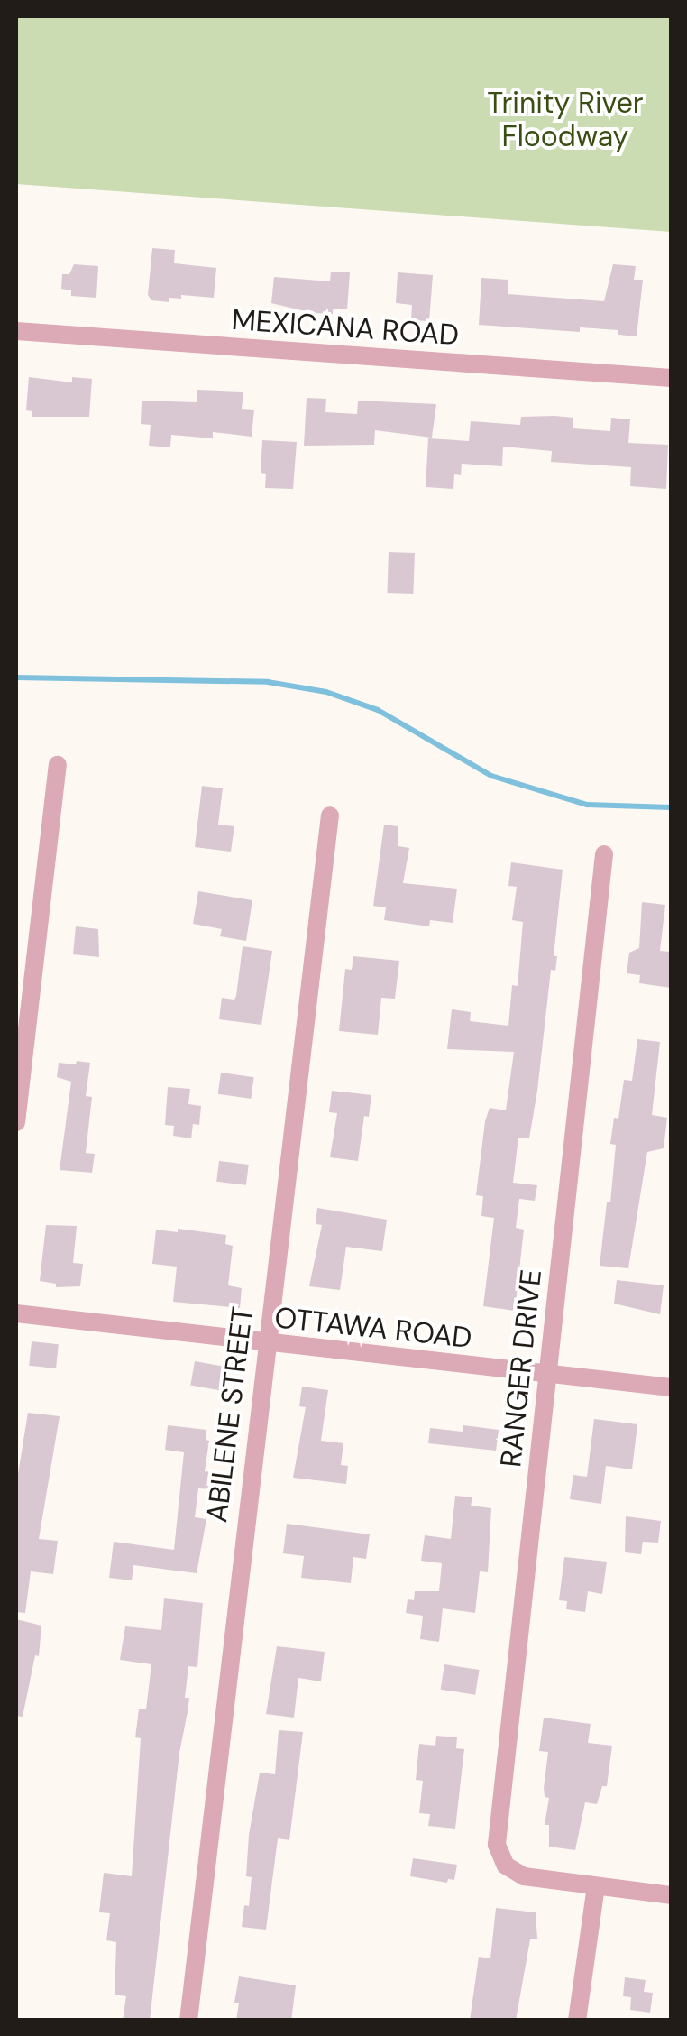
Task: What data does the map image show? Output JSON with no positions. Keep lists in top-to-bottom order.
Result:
{
  "streets": {
    "street": [
      "MEXICANA ROAD",
      "OTTAWA ROAD",
      "RANGER DRIVE",
      "ABILENE STREET"
    ]
  },
  "crossings": [
    ["OTTAWA ROAD", "RANGER DRIVE"],
    ["OTTAWA ROAD", "ABILENE STREET"]
  ],
  "parks": ["Trinity River Floodway"]
}
